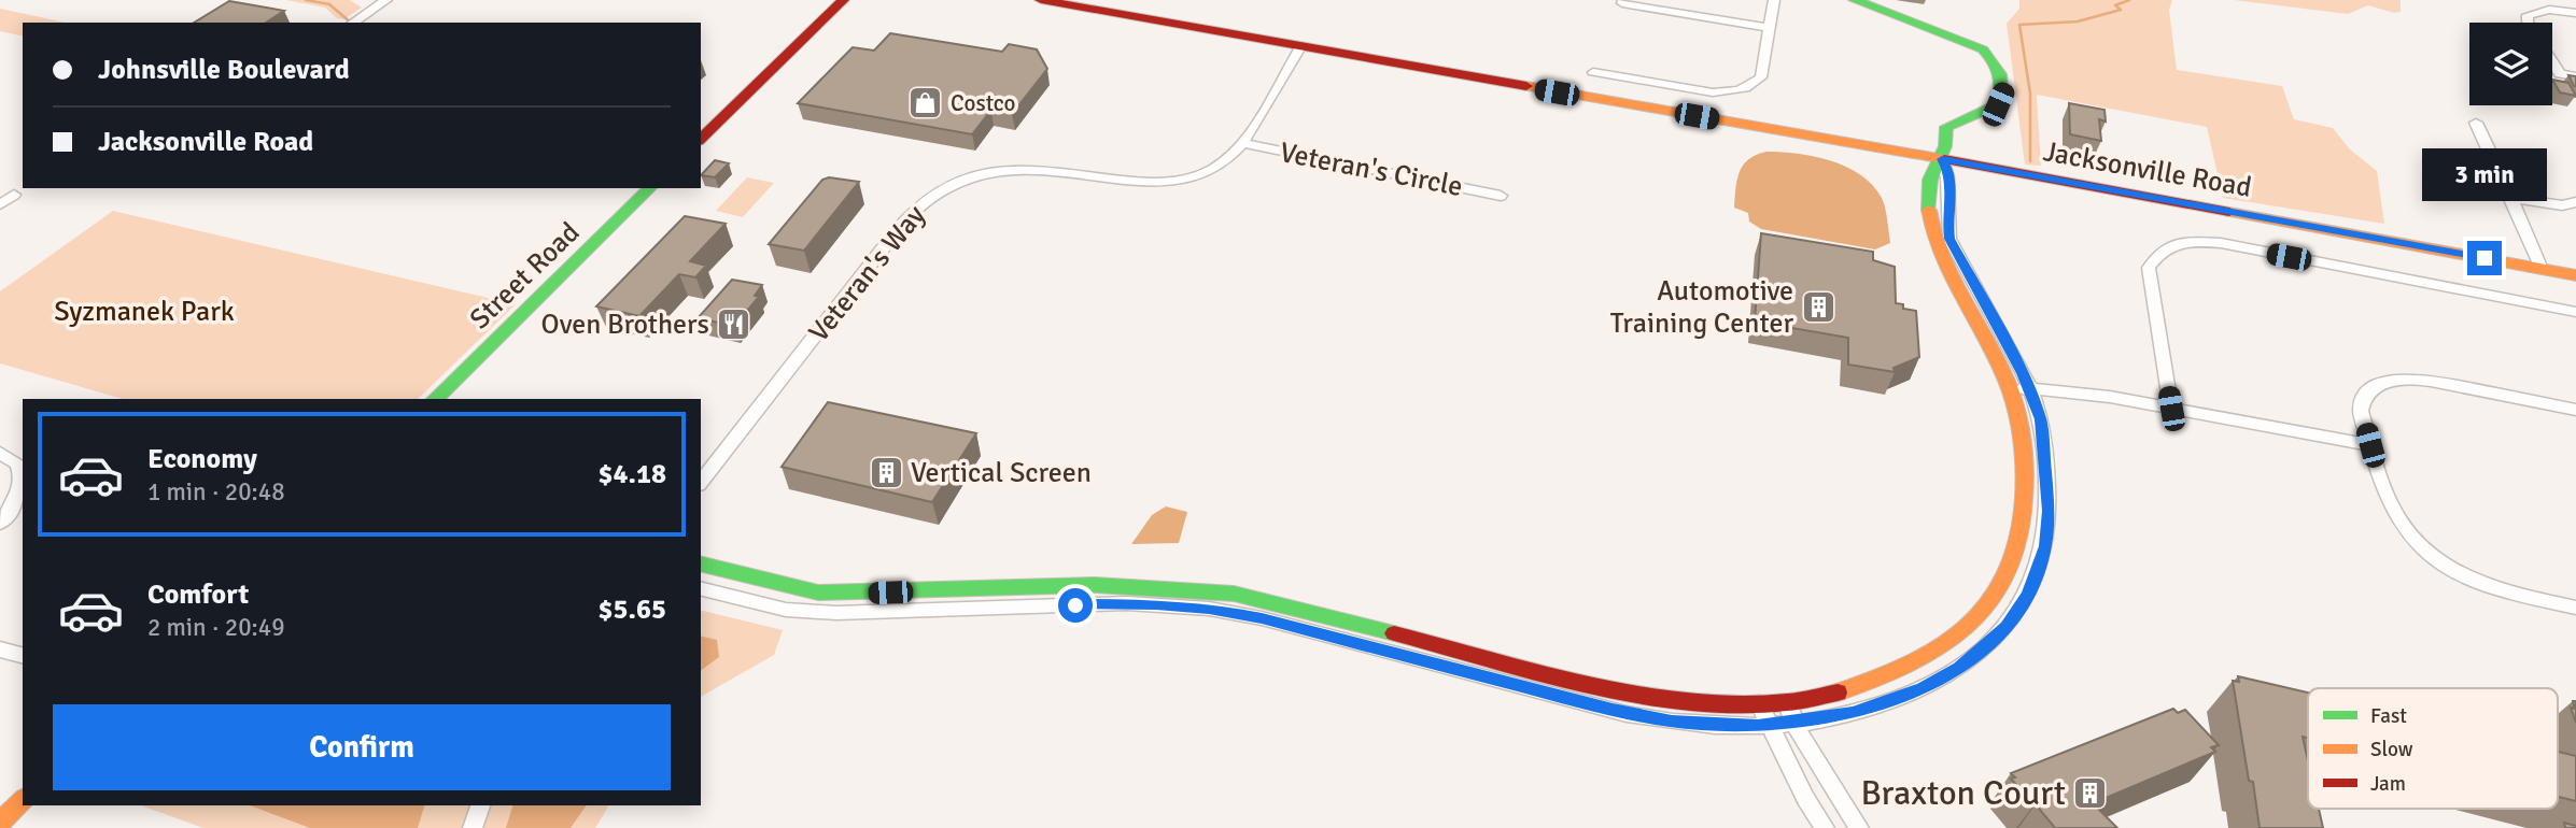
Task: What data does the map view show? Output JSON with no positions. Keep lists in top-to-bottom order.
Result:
{
  "streets": {
    "main road": ["Jacksonville Road", "Street Road"],
    "street": ["Veteran's Circle", "Veteran's Way"]
  },
  "crossings": [
    ["Veteran's Circle", "Veteran's Way"],
    ["Jacksonville Road", "Veteran's Way"]
  ],
  "parks": ["Syzmanek Park"],
  "places": {
    "shop": ["Costco"],
    "building": ["Automotive Training Center", "Vertical Screen", "Braxton Court"],
    "restaurant": ["Oven Brothers"]
  },
  "legend": ["Fast", "Slow", "Jam"],
  "page": {
    "banner": ["Johnsville Boulevard", "Jacksonville Road"],
    "bubble": "3 min",
    "list": [
      {
        "name": "Economy",
        "note": "1 min · 20:48",
        "value": "$4.18"
      },
      {
        "name": "Comfort",
        "note": "2 min · 20:49",
        "value": "$5.65"
      }
    ],
    "buttons": "Confirm"
  }
}
